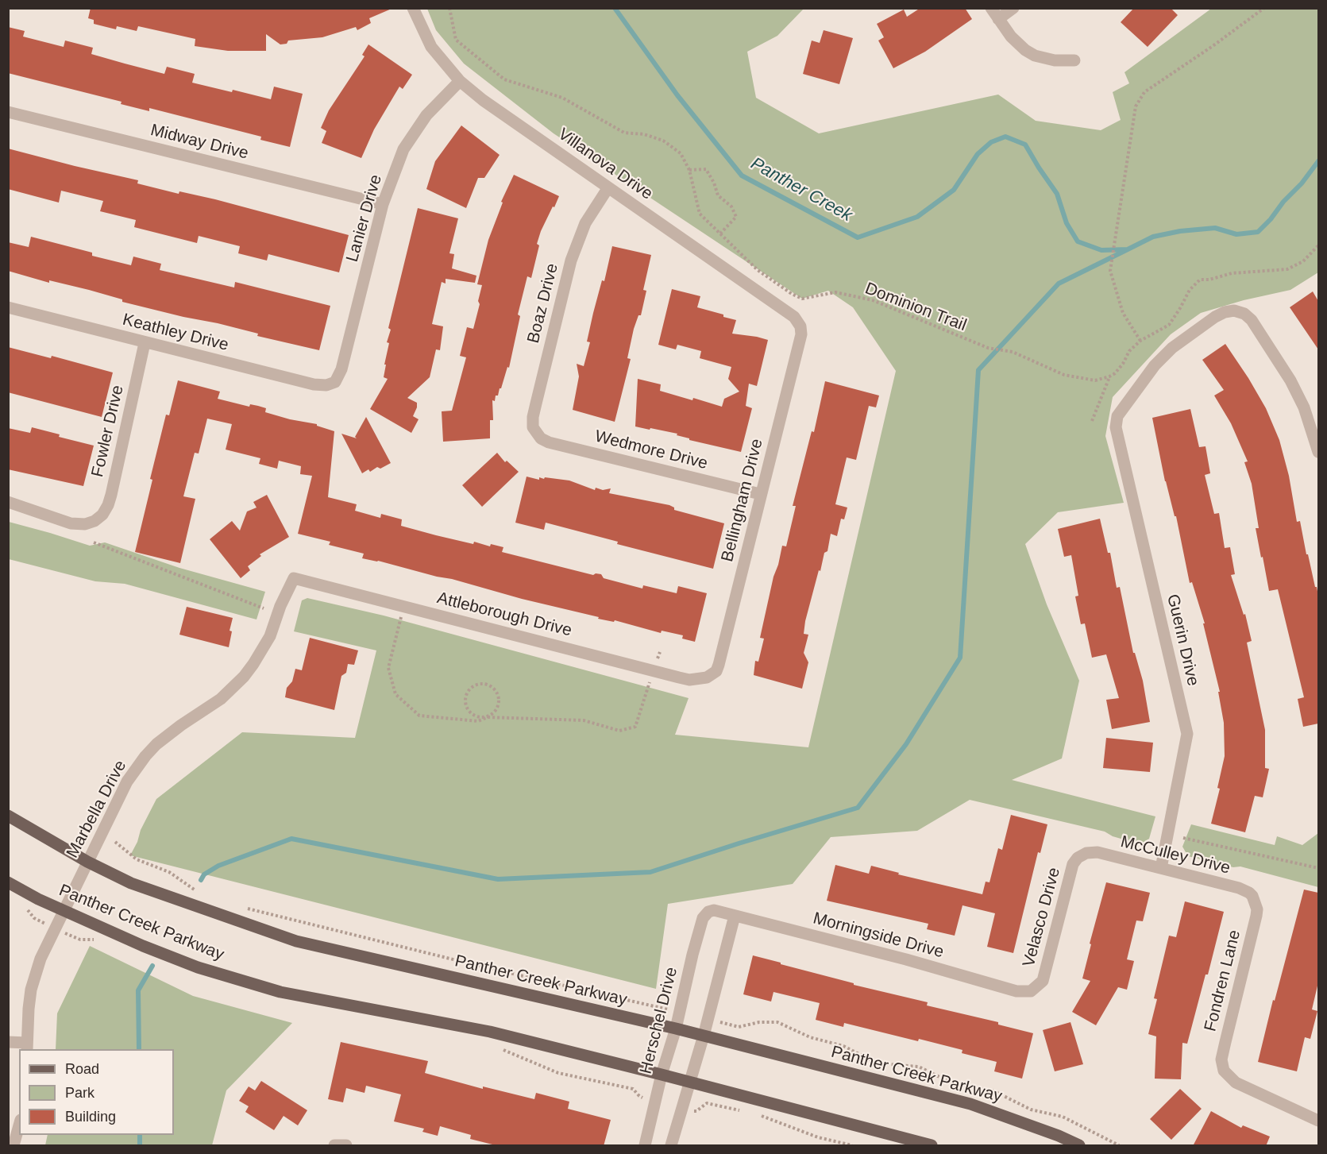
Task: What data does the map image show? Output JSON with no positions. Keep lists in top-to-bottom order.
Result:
{
  "streets": {
    "main road": ["Panther Creek Parkway"],
    "street": [
      "Midway Drive",
      "Villanova Drive",
      "Lanier Drive",
      "Boaz Drive",
      "Keathley Drive",
      "Fowler Drive",
      "Wedmore Drive",
      "Bellingham Drive",
      "Attleborough Drive",
      "Guerin Drive",
      "Marbella Drive",
      "McCulley Drive",
      "Velasco Drive",
      "Morningside Drive",
      "Fondren Lane",
      "Herschel Drive"
    ],
    "path": ["Dominion Trail"]
  },
  "crossings": [
    ["Midway Drive", "Lanier Drive"],
    ["Villanova Drive", "Lanier Drive"],
    ["Villanova Drive", "Boaz Drive"],
    ["Villanova Drive", "Bellingham Drive"],
    ["Lanier Drive", "Keathley Drive"],
    ["Boaz Drive", "Wedmore Drive"],
    ["Keathley Drive", "Fowler Drive"],
    ["Wedmore Drive", "Bellingham Drive"],
    ["Bellingham Drive", "Attleborough Drive"],
    ["Attleborough Drive", "Marbella Drive"],
    ["Guerin Drive", "McCulley Drive"],
    ["Marbella Drive", "Panther Creek Parkway"],
    ["McCulley Drive", "Velasco Drive"],
    ["McCulley Drive", "Fondren Lane"],
    ["Velasco Drive", "Morningside Drive"],
    ["Panther Creek Parkway", "Herschel Drive"],
    ["Morningside Drive", "Herschel Drive"]
  ],
  "water": ["Panther Creek"],
  "legend": ["Road", "Park", "Building"]
}
